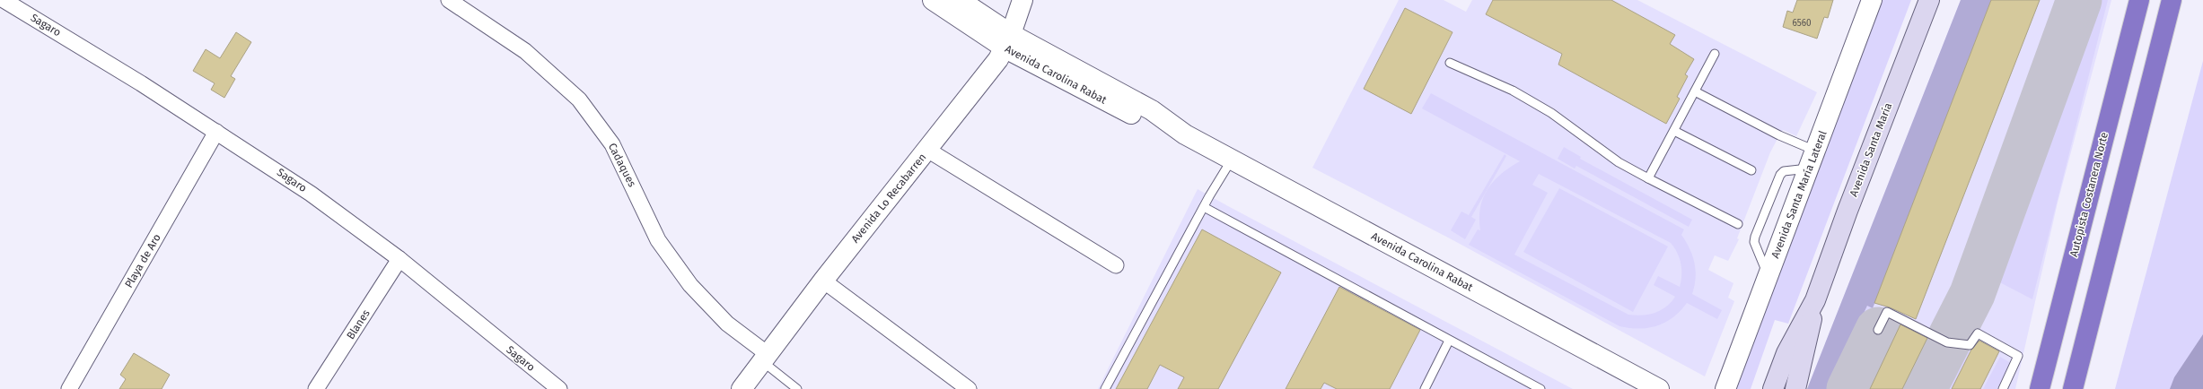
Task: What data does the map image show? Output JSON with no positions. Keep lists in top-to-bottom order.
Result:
{
  "streets": {
    "highway": ["Autopista Costanera Norte"],
    "main road": ["Avenida Santa María"],
    "street": [
      "Sagaro",
      "Avenida Carolina Rabat",
      "Cadaques",
      "Avenida Santa María Lateral",
      "Avenida Lo Recabarren",
      "Playa de Aro",
      "Blanes"
    ]
  },
  "crossings": [
    ["Sagaro", "Playa de Aro"],
    ["Sagaro", "Blanes"],
    ["Avenida Carolina Rabat", "Avenida Lo Recabarren"],
    ["Cadaques", "Avenida Lo Recabarren"]
  ],
  "house_numbers": ["6560"]
}
